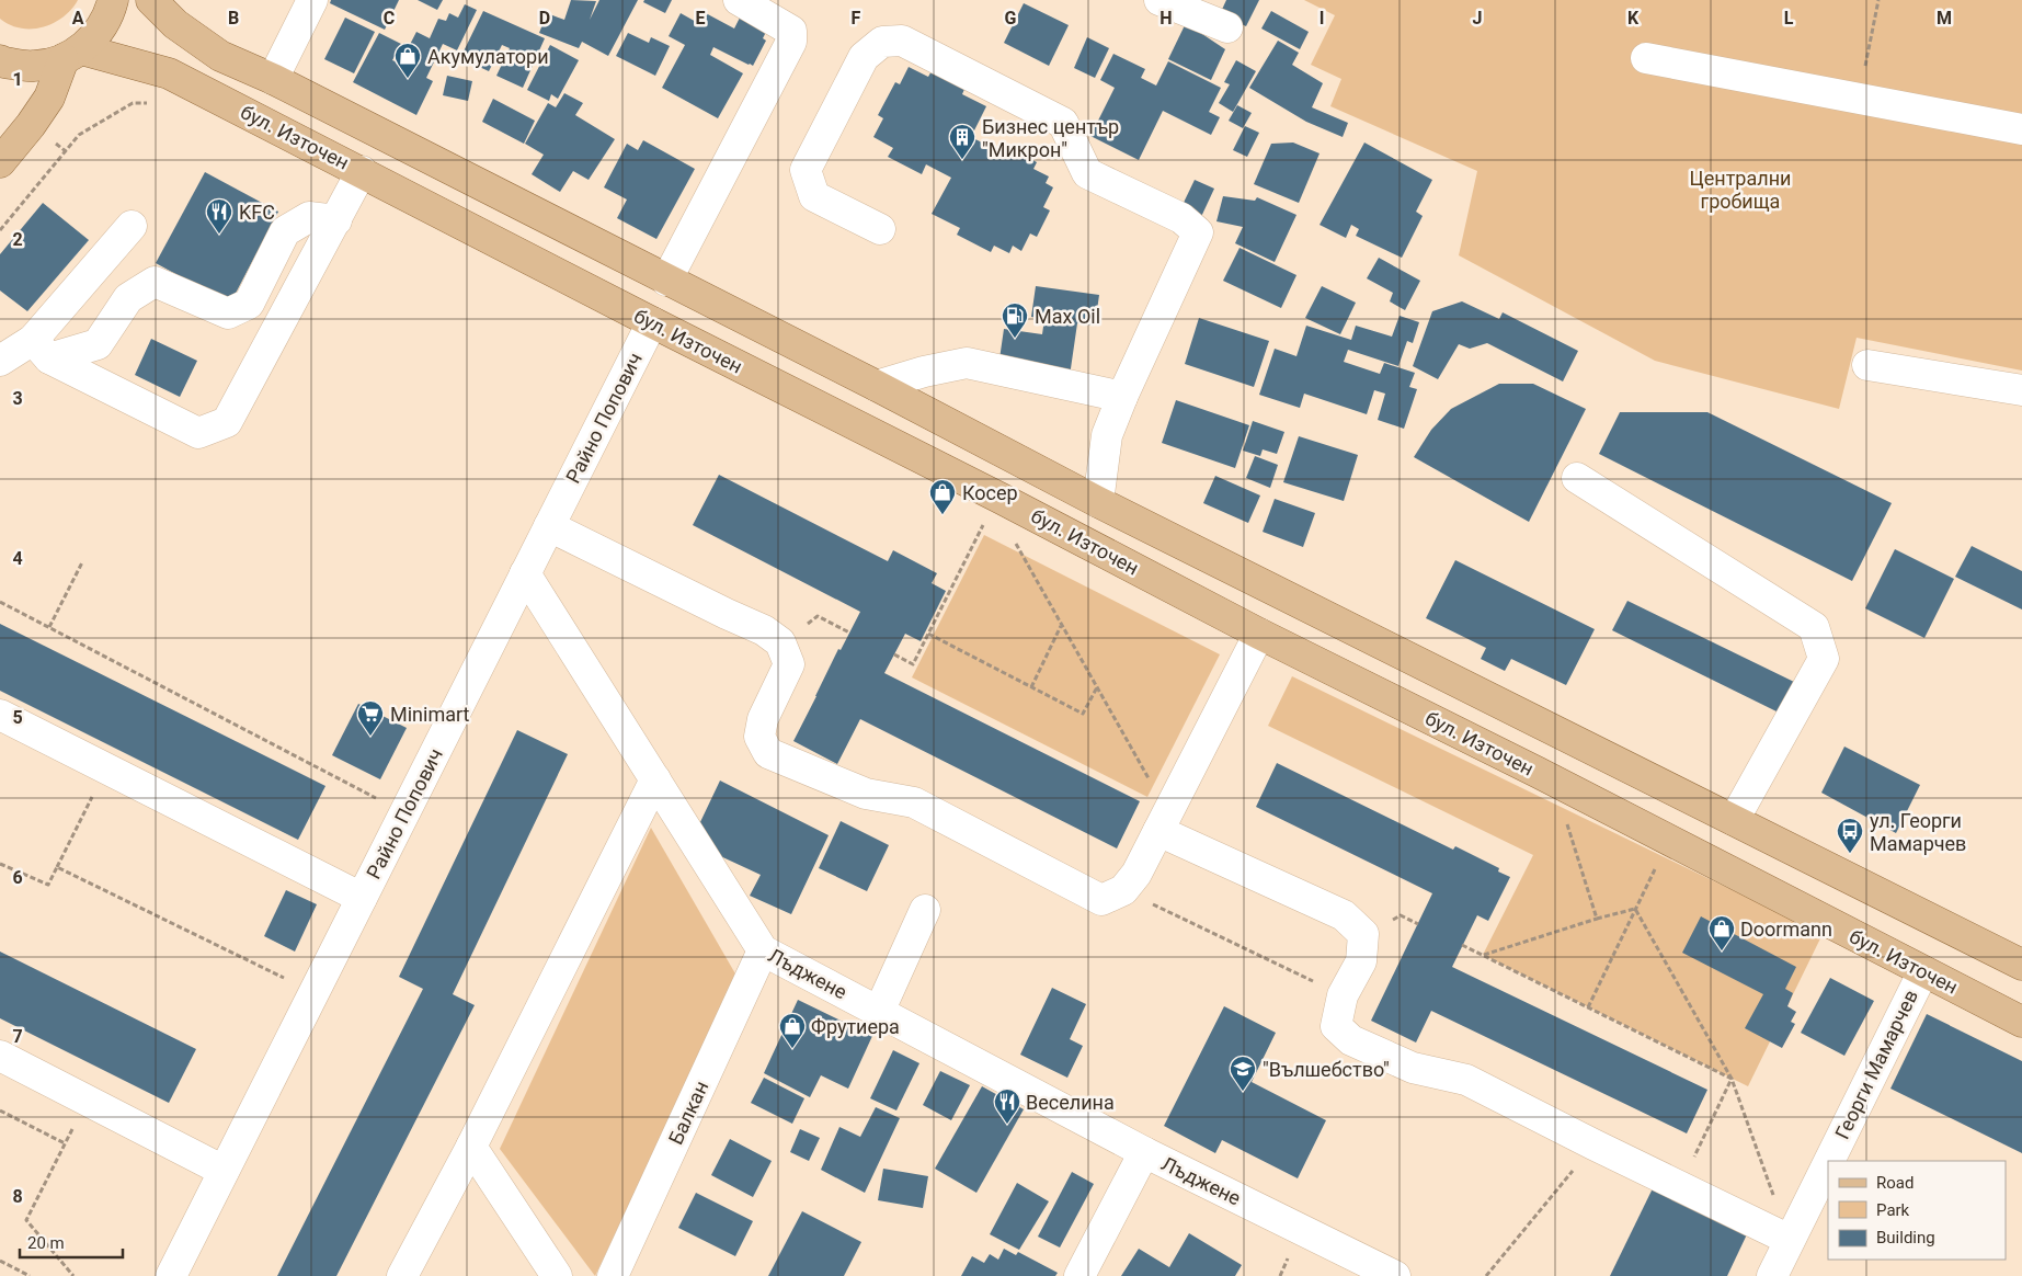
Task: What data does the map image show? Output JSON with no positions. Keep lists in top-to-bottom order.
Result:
{
  "streets": {
    "main road": ["бул. Източен"],
    "street": [
      "Райно Попович",
      "Лъджене",
      "Георги Мамарчев",
      "Балкан"
    ]
  },
  "crossings": [
    ["бул. Източен", "Райно Попович"],
    ["бул. Източен", "Георги Мамарчев"],
    ["Райно Попович", "Лъджене"],
    ["Лъджене", "Балкан"]
  ],
  "parks": ["Централни гробища"],
  "places": {
    "shop": [
      "Акумулатори",
      "Косер",
      "Doormann",
      "Фрутиера"
    ],
    "building": ["Бизнес център \"Микрон\""],
    "restaurant": ["KFC", "Веселина"],
    "fuel station": ["Max Oil"],
    "supermarket": ["Minimart"],
    "bus stop": ["ул. Георги Мамарчев"],
    "school or university": ["\"Вълшебство\""]
  },
  "legend": ["Road", "Park", "Building"],
  "scale_bar": "20 m",
  "grid": {
    "columns": [
      "A",
      "B",
      "C",
      "D",
      "E",
      "F",
      "G",
      "H",
      "I",
      "J",
      "K",
      "L",
      "M"
    ],
    "rows": [
      "1",
      "2",
      "3",
      "4",
      "5",
      "6",
      "7",
      "8"
    ]
  }
}
